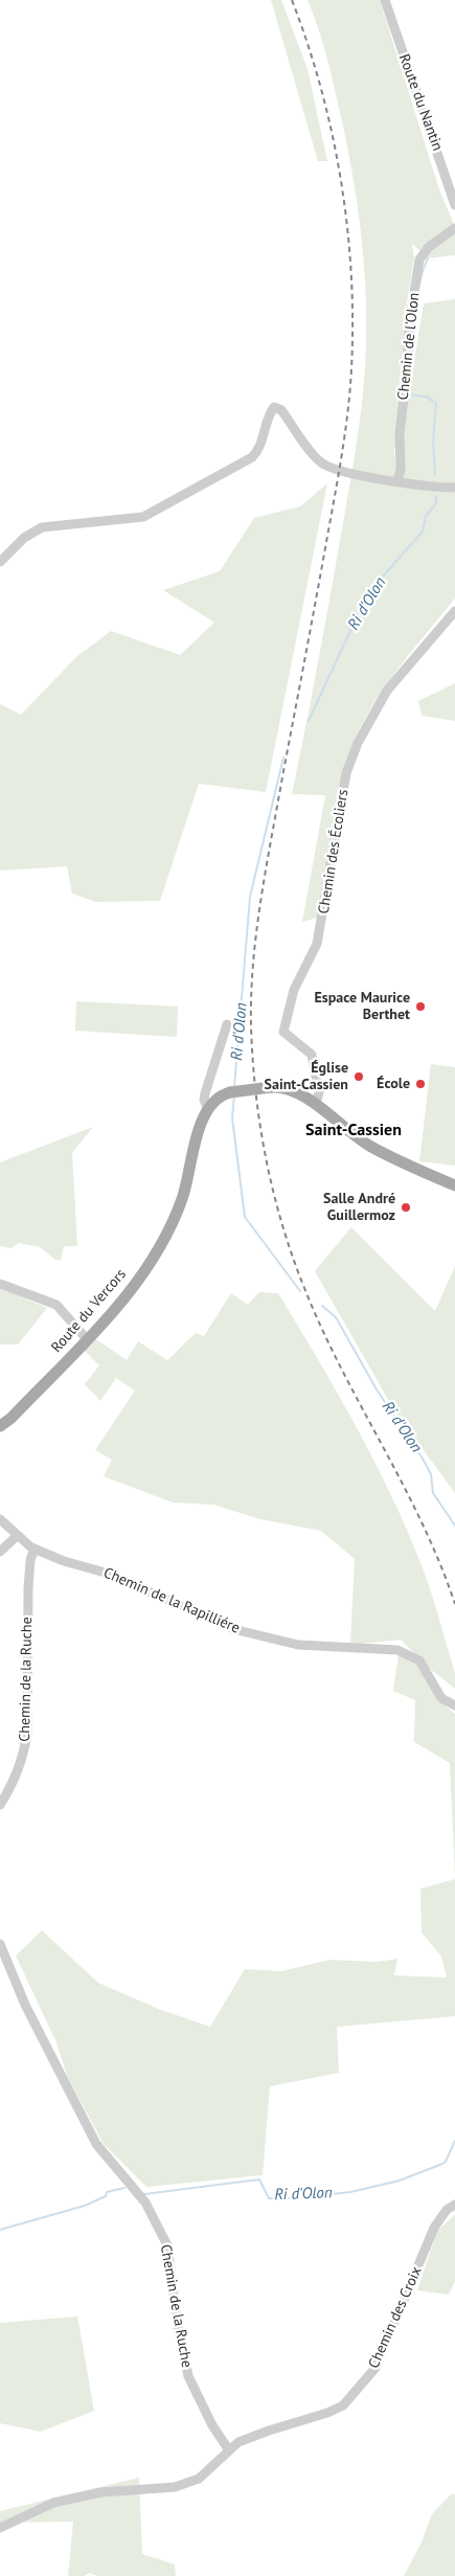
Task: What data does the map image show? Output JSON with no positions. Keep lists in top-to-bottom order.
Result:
{
  "streets": {
    "main road": ["Route du Vercors"],
    "street": [
      "Route du Nantin",
      "Chemin de l'Olon",
      "Chemin des Écoliers",
      "Chemin de la Rapilliére",
      "Chemin de la Ruche",
      "Chemin des Croix"
    ]
  },
  "crossings": [
    ["Chemin de la Rapilliére", "Chemin de la Ruche"],
    ["Chemin de la Ruche", "Chemin des Croix"]
  ],
  "districts": ["Saint-Cassien"],
  "water": ["Ri d'Olon"],
  "places": [
    "Espace Maurice Berthet",
    "Église Saint-Cassien",
    "École",
    "Salle André Guillermoz"
  ]
}
